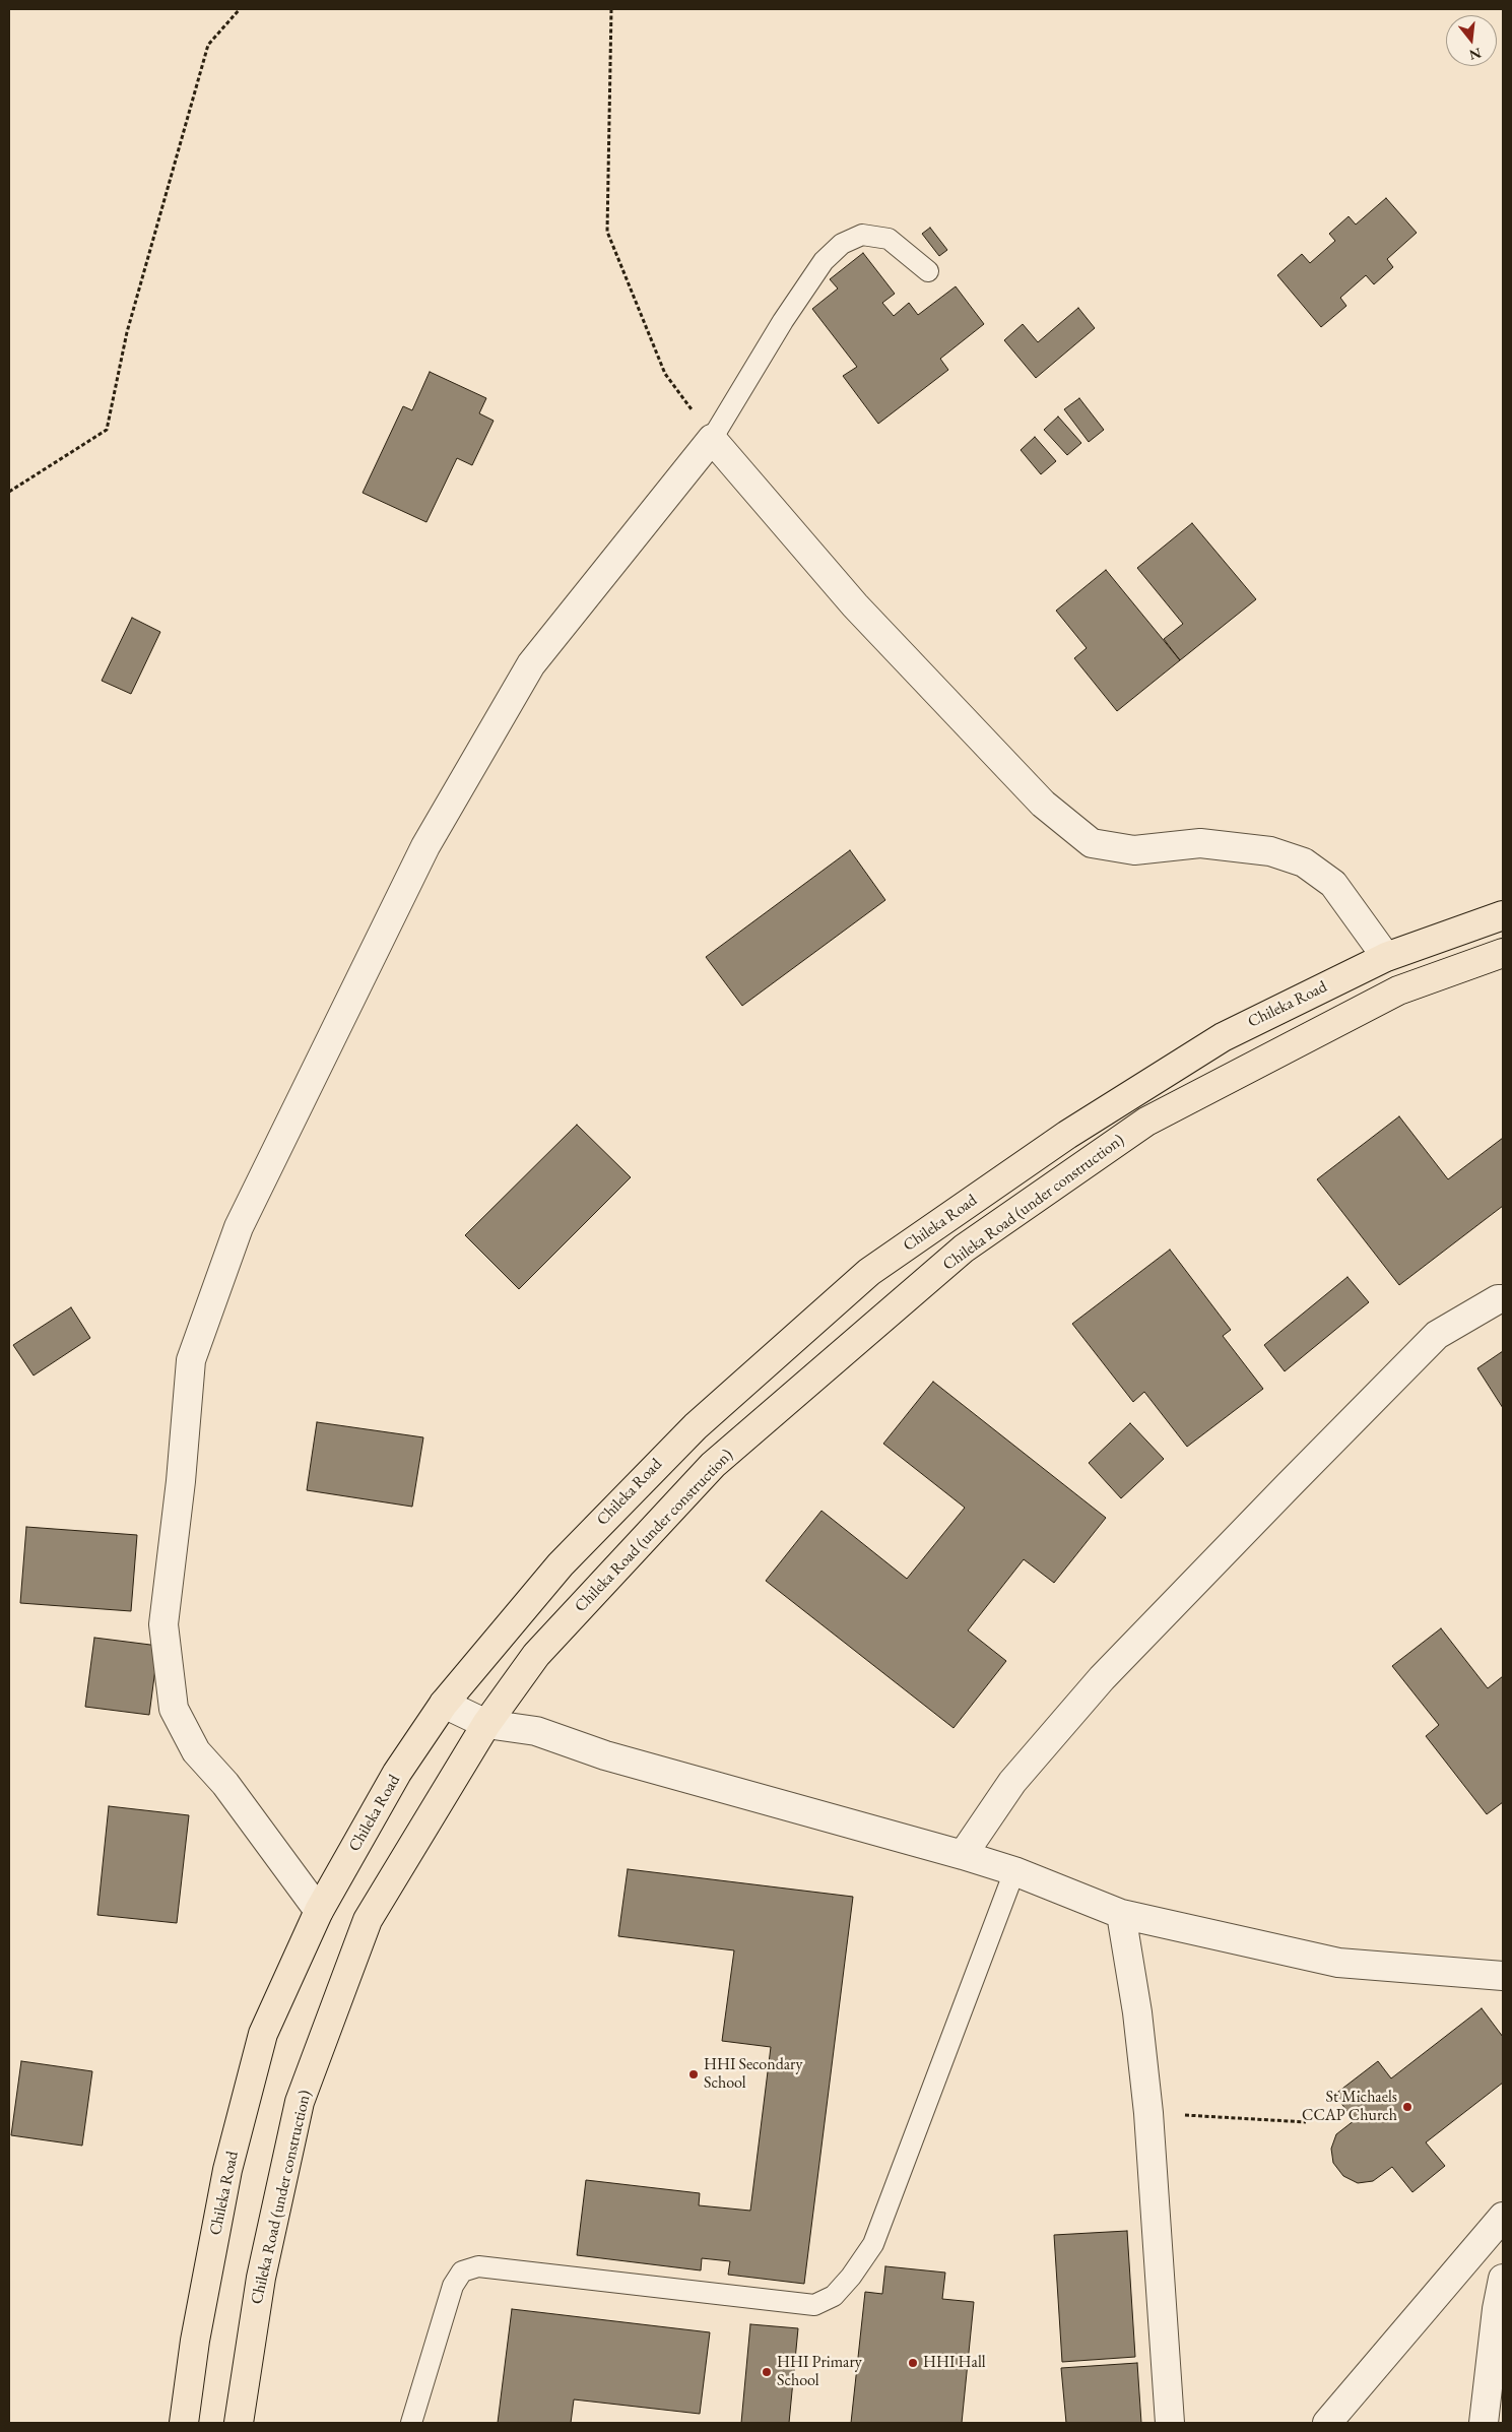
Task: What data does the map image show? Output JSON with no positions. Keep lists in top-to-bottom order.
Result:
{
  "streets": {
    "highway": ["Chileka Road", "Chileka Road (under construction)"]
  },
  "places": [
    "HHI Secondary School",
    "St Michaels CCAP Church",
    "HHI Hall",
    "HHI Primary School"
  ],
  "north": "bottom"
}
